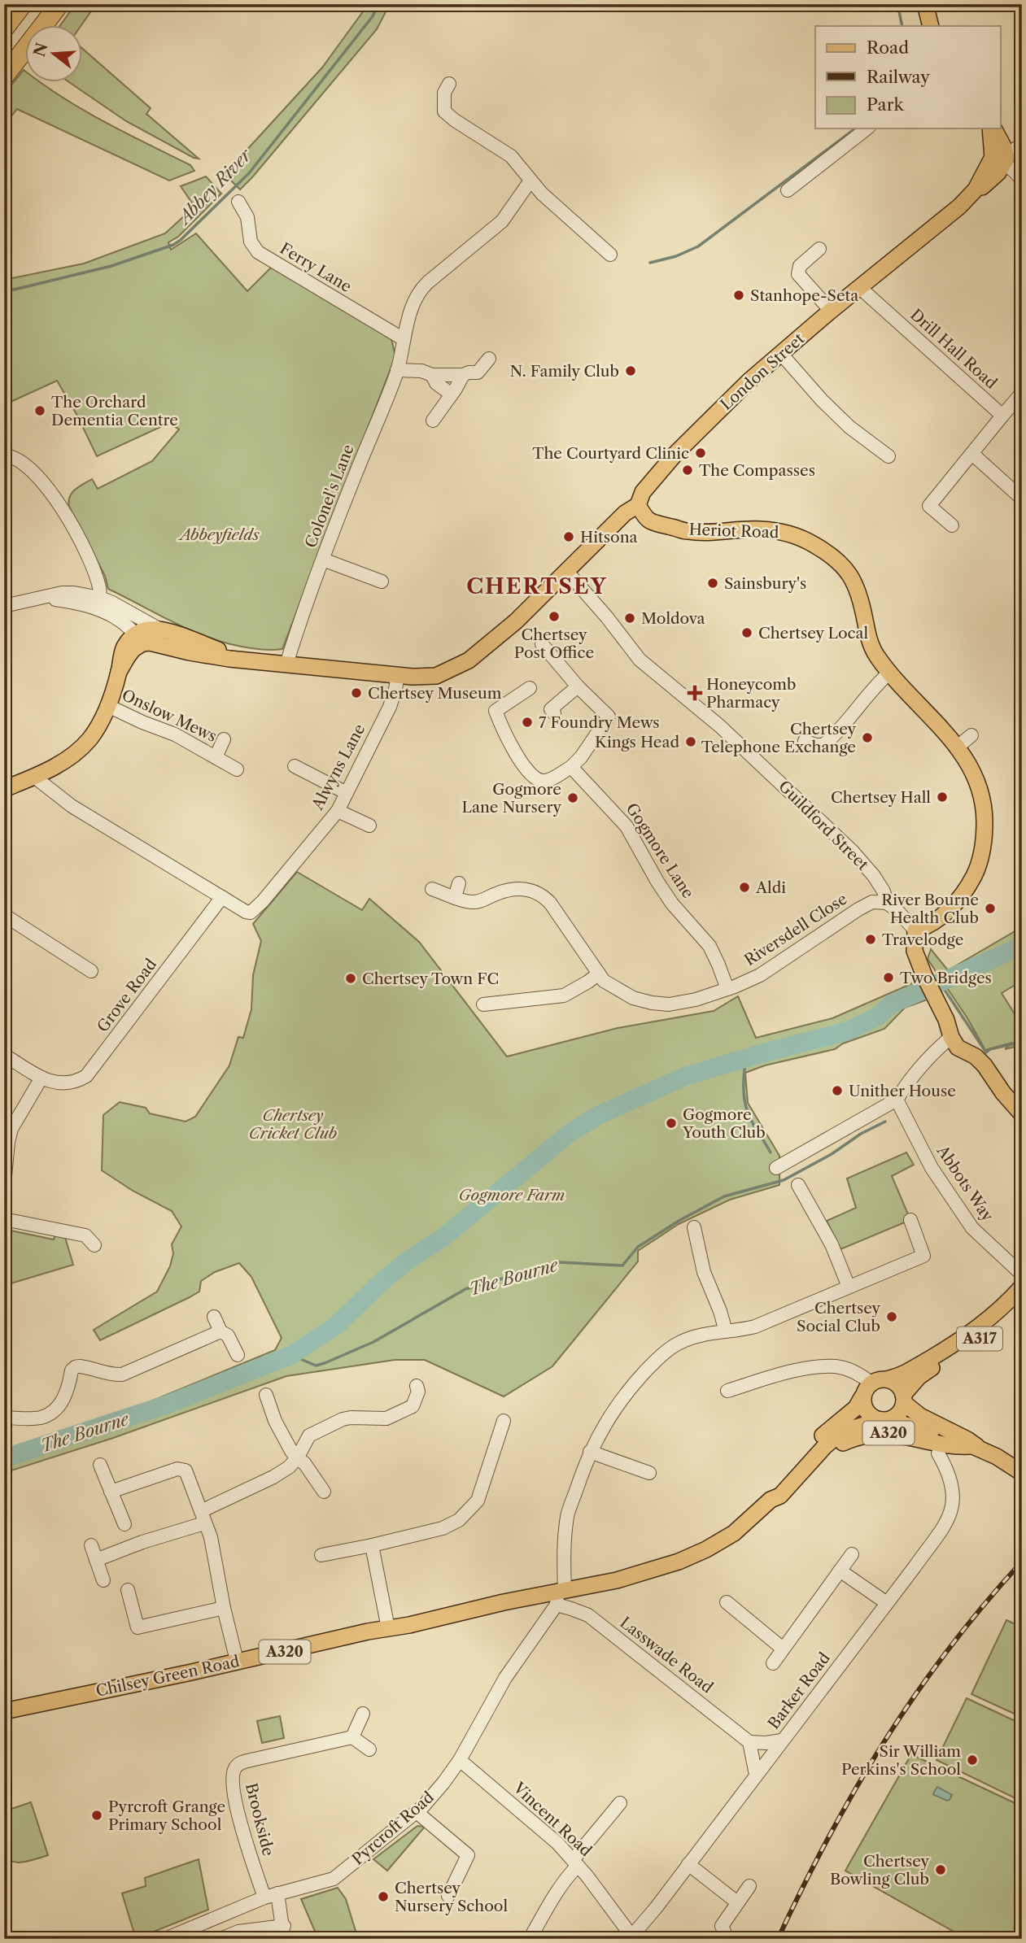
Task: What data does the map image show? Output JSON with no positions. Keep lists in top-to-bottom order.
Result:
{
  "streets": {
    "main road": [
      "London Street",
      "Heriot Road",
      "A317",
      "A320",
      "Chilsey Green Road"
    ],
    "street": [
      "Ferry Lane",
      "Drill Hall Road",
      "Colonel's Lane",
      "Onslow Mews",
      "Alwyns Lane",
      "Guildford Street",
      "Gogmore Lane",
      "Riversdell Close",
      "Grove Road",
      "Abbots Way",
      "Lasswade Road",
      "Barker Road",
      "Brookside",
      "Vincent Road",
      "Pyrcroft Road"
    ]
  },
  "crossings": [
    ["Ferry Lane", "Colonel's Lane"],
    ["Drill Hall Road", "London Street"],
    ["London Street", "Colonel's Lane"],
    ["London Street", "Heriot Road"],
    ["London Street", "Alwyns Lane"],
    ["London Street", "Guildford Street"],
    ["Heriot Road", "Guildford Street"],
    ["Alwyns Lane", "Grove Road"],
    ["Guildford Street", "Riversdell Close"],
    ["Gogmore Lane", "Riversdell Close"],
    ["A317", "A320"],
    ["A320", "Lasswade Road"],
    ["A320", "Chilsey Green Road"],
    ["A320", "Pyrcroft Road"],
    ["Lasswade Road", "Chilsey Green Road"],
    ["Lasswade Road", "Pyrcroft Road"],
    ["Chilsey Green Road", "Pyrcroft Road"],
    ["Barker Road", "Vincent Road"],
    ["Brookside", "Pyrcroft Road"],
    ["Vincent Road", "Pyrcroft Road"]
  ],
  "districts": ["CHERTSEY"],
  "water": ["Abbey River", "The Bourne"],
  "parks": ["Abbeyfields", "Chertsey Cricket Club", "Gogmore Farm"],
  "places": {
    "other": [
      "Stanhope-Seta",
      "N. Family Club",
      "The Orchard Dementia Centre",
      "The Courtyard Clinic",
      "The Compasses",
      "Hitsona",
      "Sainsbury's",
      "Chertsey Post Office",
      "Moldova",
      "Chertsey Local",
      "Chertsey Museum",
      "7 Foundry Mews",
      "Chertsey Telephone Exchange",
      "Kings Head",
      "Chertsey Hall",
      "Gogmore Lane Nursery",
      "Aldi",
      "River Bourne Health Club",
      "Travelodge",
      "Two Bridges",
      "Chertsey Town FC",
      "Unither House",
      "Gogmore Youth Club",
      "Chertsey Social Club",
      "Sir William Perkins's School",
      "Pyrcroft Grange Primary School",
      "Chertsey Bowling Club",
      "Chertsey Nursery School"
    ],
    "health": ["Honeycomb Pharmacy"]
  },
  "legend": ["Road", "Railway", "Park"],
  "north": "left"
}
